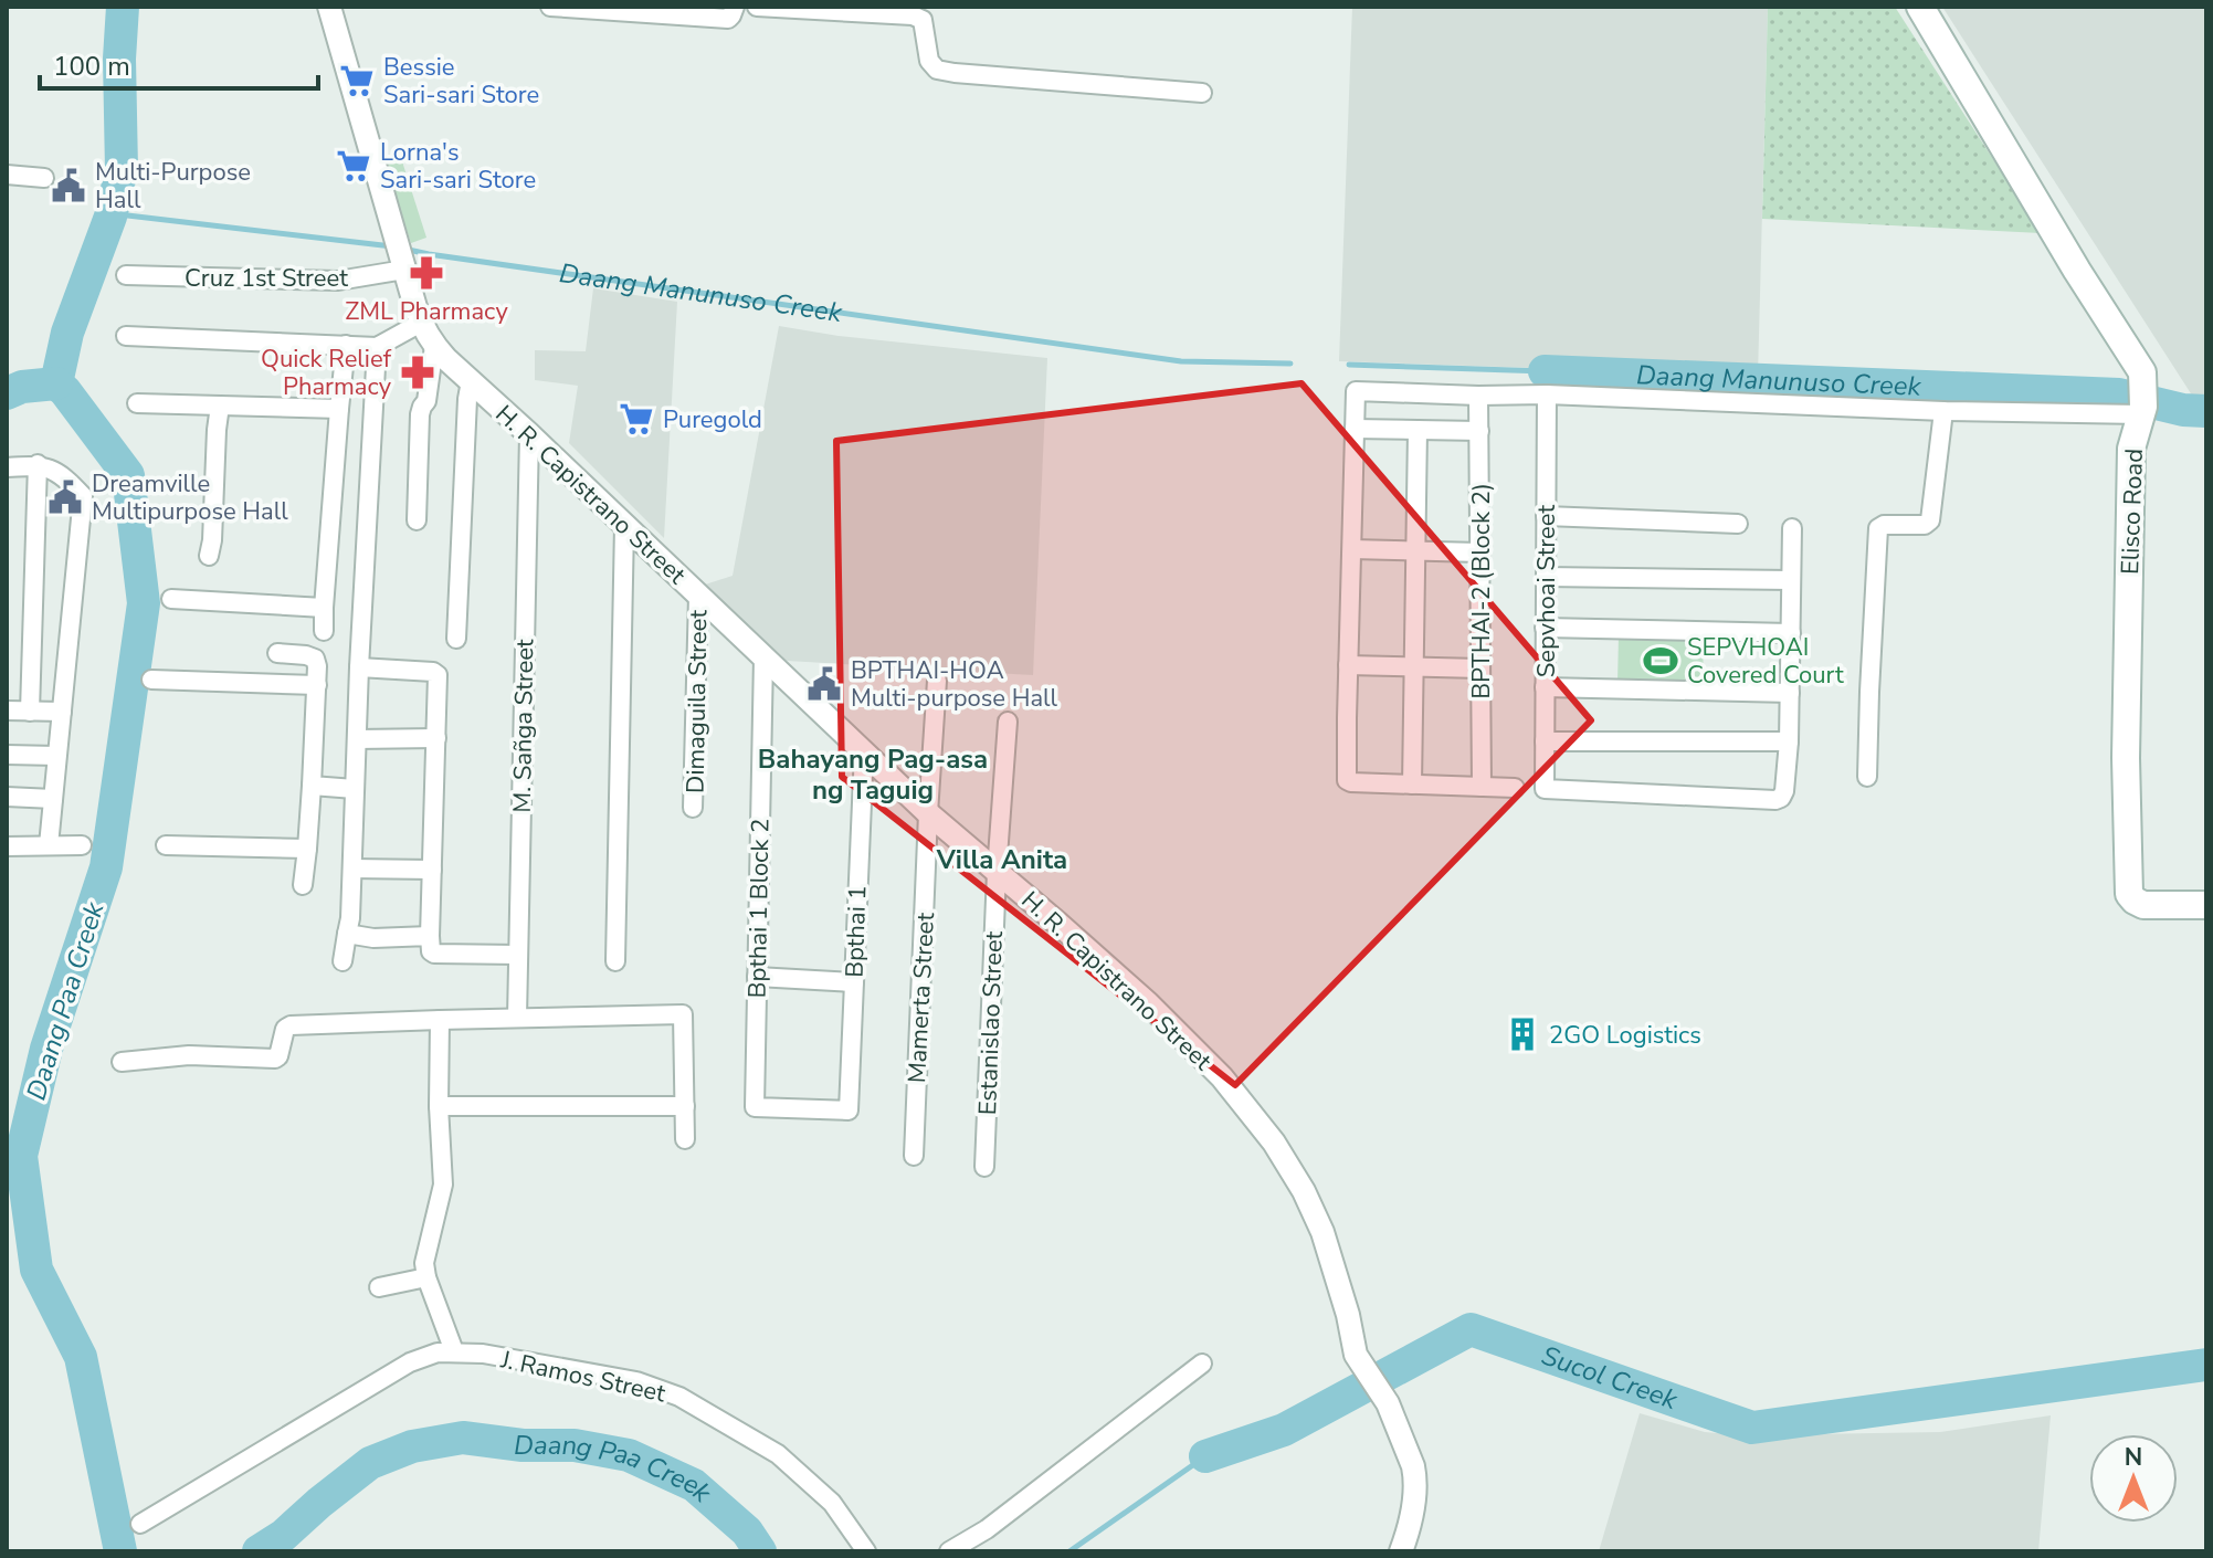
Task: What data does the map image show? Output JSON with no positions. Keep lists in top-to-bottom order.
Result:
{
  "streets": {
    "main road": ["Elisco Road"],
    "street": [
      "Cruz 1st Street",
      "H. R. Capistrano Street",
      "BPTHAI-2 (Block 2)",
      "Sepvhoai Street",
      "Dimaguila Street",
      "M. Sañga Street",
      "Bpthai 1 Block 2",
      "Bpthai 1",
      "Mamerta Street",
      "Estanislao Street",
      "J. Ramos Street"
    ]
  },
  "crossings": [
    ["Cruz 1st Street", "H. R. Capistrano Street"],
    ["H. R. Capistrano Street", "Dimaguila Street"],
    ["H. R. Capistrano Street", "M. Sañga Street"],
    ["H. R. Capistrano Street", "Bpthai 1 Block 2"],
    ["H. R. Capistrano Street", "Bpthai 1"],
    ["H. R. Capistrano Street", "Mamerta Street"],
    ["H. R. Capistrano Street", "Estanislao Street"],
    ["Bpthai 1 Block 2", "Bpthai 1"]
  ],
  "districts": ["Bahayang Pag-asa ng Taguig", "Villa Anita"],
  "water": ["Daang Manunuso Creek", "Daang Paa Creek", "Sucol Creek"],
  "places": {
    "supermarket": ["Bessie Sari-sari Store", "Lorna's Sari-sari Store", "Puregold"],
    "public building": ["Multi-Purpose Hall", "Dreamville Multipurpose Hall", "BPTHAI-HOA Multi-purpose Hall"],
    "pharmacy": ["ZML Pharmacy", "Quick Relief Pharmacy"],
    "sports": ["SEPVHOAI Covered Court"],
    "building": ["2GO Logistics"]
  },
  "scale_bar": "100 m",
  "north": "top"
}
